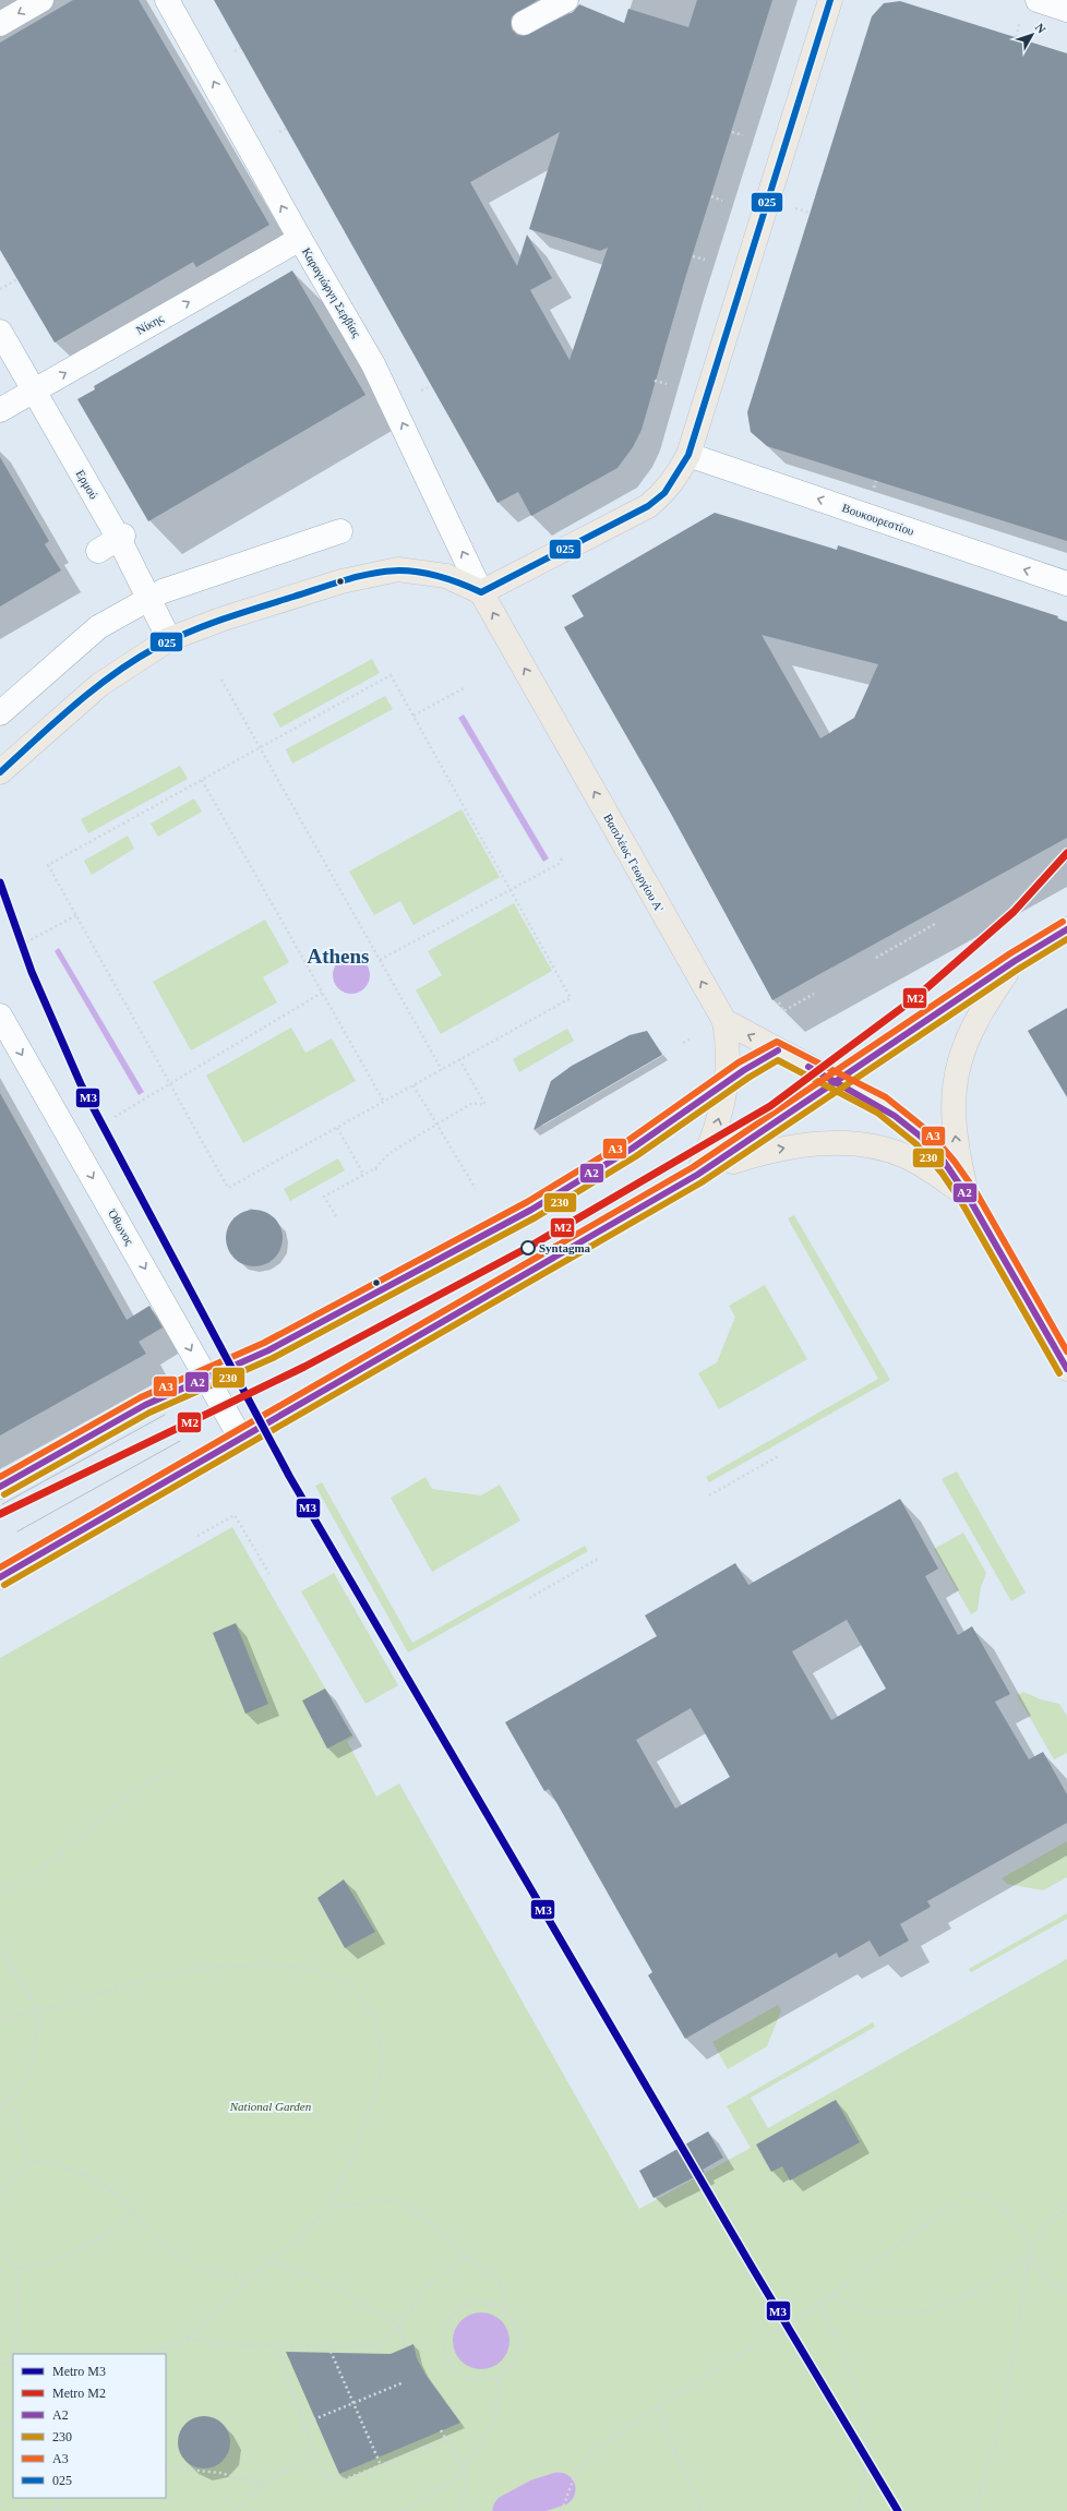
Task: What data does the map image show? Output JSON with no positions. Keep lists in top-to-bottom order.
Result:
{
  "streets": {
    "main road": ["Βασιλέως Γεωργίου Α'"],
    "street": [
      "Καραγιώργη Σερβίας",
      "Νίκης",
      "Ερμού",
      "Βουκουρεστίου",
      "Όθωνος"
    ]
  },
  "crossings": [
    ["Καραγιώργη Σερβίας", "Νίκης"],
    ["Καραγιώργη Σερβίας", "Βασιλέως Γεωργίου Α'"],
    ["Νίκης", "Ερμού"]
  ],
  "one_way": [
    "Καραγιώργη Σερβίας",
    "Νίκης",
    "Βουκουρεστίου",
    "Βασιλέως Γεωργίου Α'",
    "Όθωνος"
  ],
  "districts": ["Athens"],
  "parks": ["National Garden"],
  "places": ["Syntagma"],
  "lines": [
    "transit line 025",
    "metro line Μ2",
    "metro line Μ3",
    "transit line Α3",
    "transit line Α2",
    "transit line 230"
  ],
  "legend": [
    "Metro Μ3",
    "Metro Μ2",
    "Α2",
    "230",
    "Α3",
    "025"
  ],
  "north": "top right"
}
